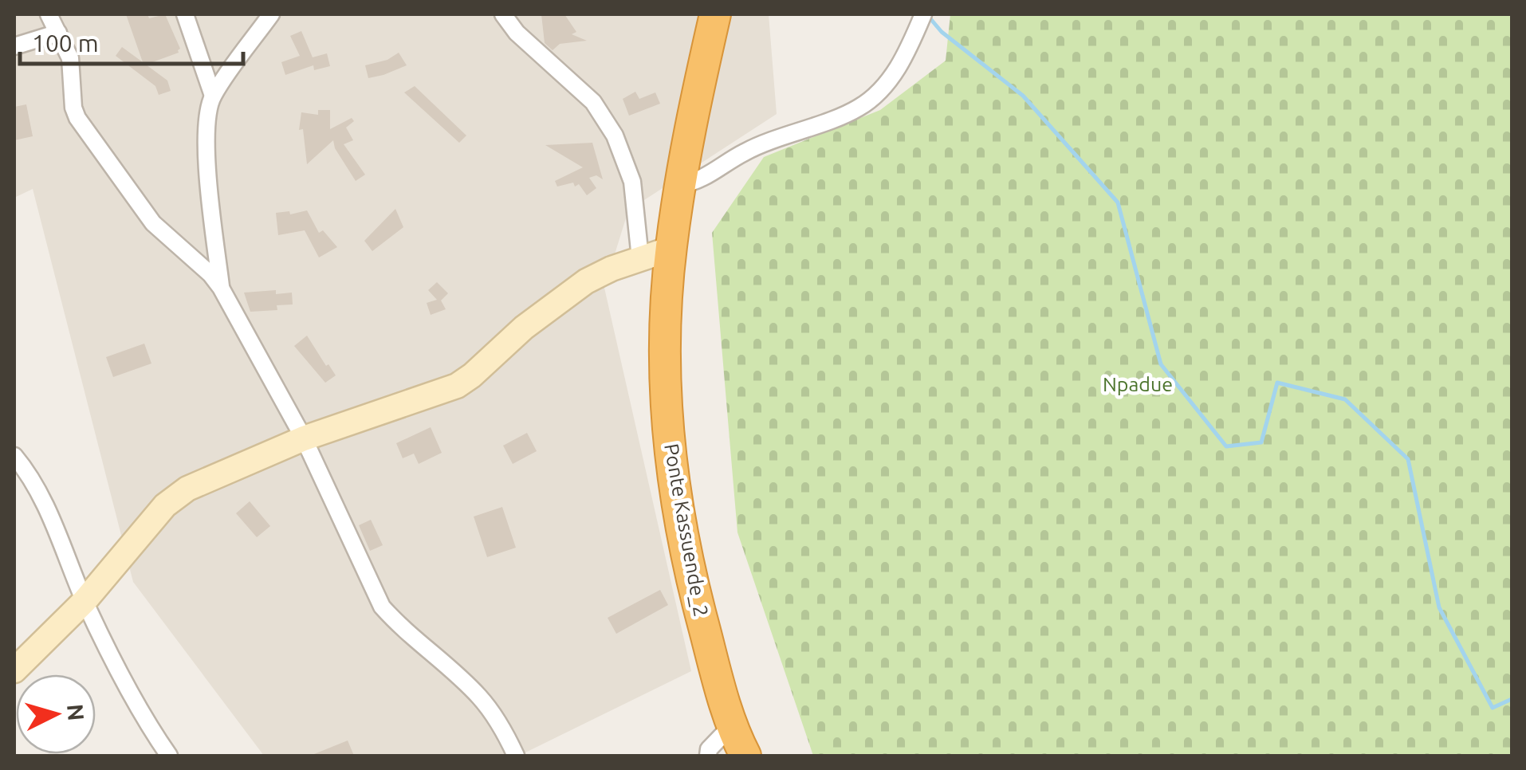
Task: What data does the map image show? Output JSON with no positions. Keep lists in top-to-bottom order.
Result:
{
  "streets": {
    "highway": ["Ponte Kassuende_2"]
  },
  "parks": ["Npadue"],
  "scale_bar": "100 m",
  "north": "right"
}
